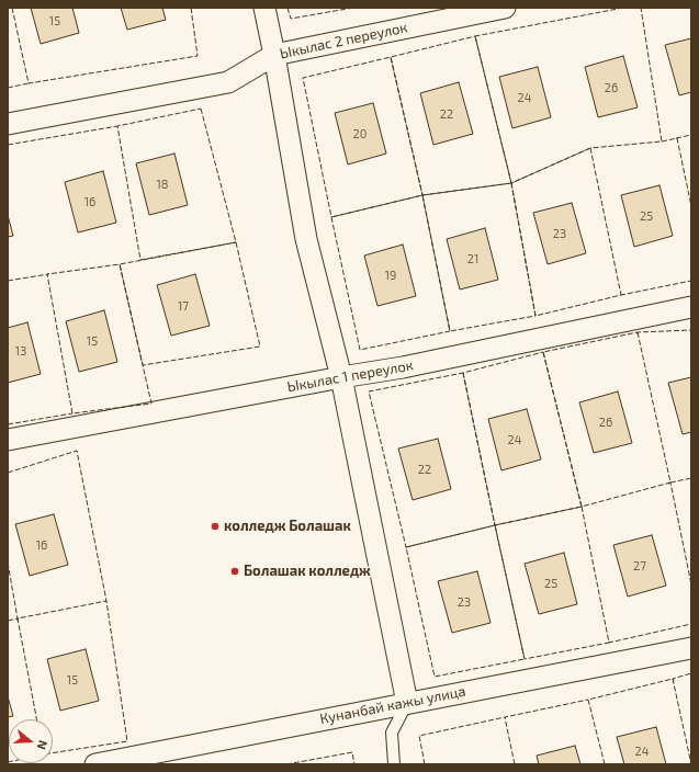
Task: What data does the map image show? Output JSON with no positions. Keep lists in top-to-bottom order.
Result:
{
  "streets": {
    "street": ["Ыкылас 2 переулок", "Ыкылас 1 переулок", "Кунанбай кажы улица"]
  },
  "places": ["колледж Болашак", "Болашак колледж"],
  "house_numbers": [
    "15",
    "26",
    "24",
    "22",
    "20",
    "18",
    "16",
    "25",
    "23",
    "21",
    "19",
    "17",
    "15",
    "13",
    "26",
    "24",
    "22",
    "16",
    "27",
    "25",
    "23",
    "15",
    "24"
  ],
  "north": "right"
}
